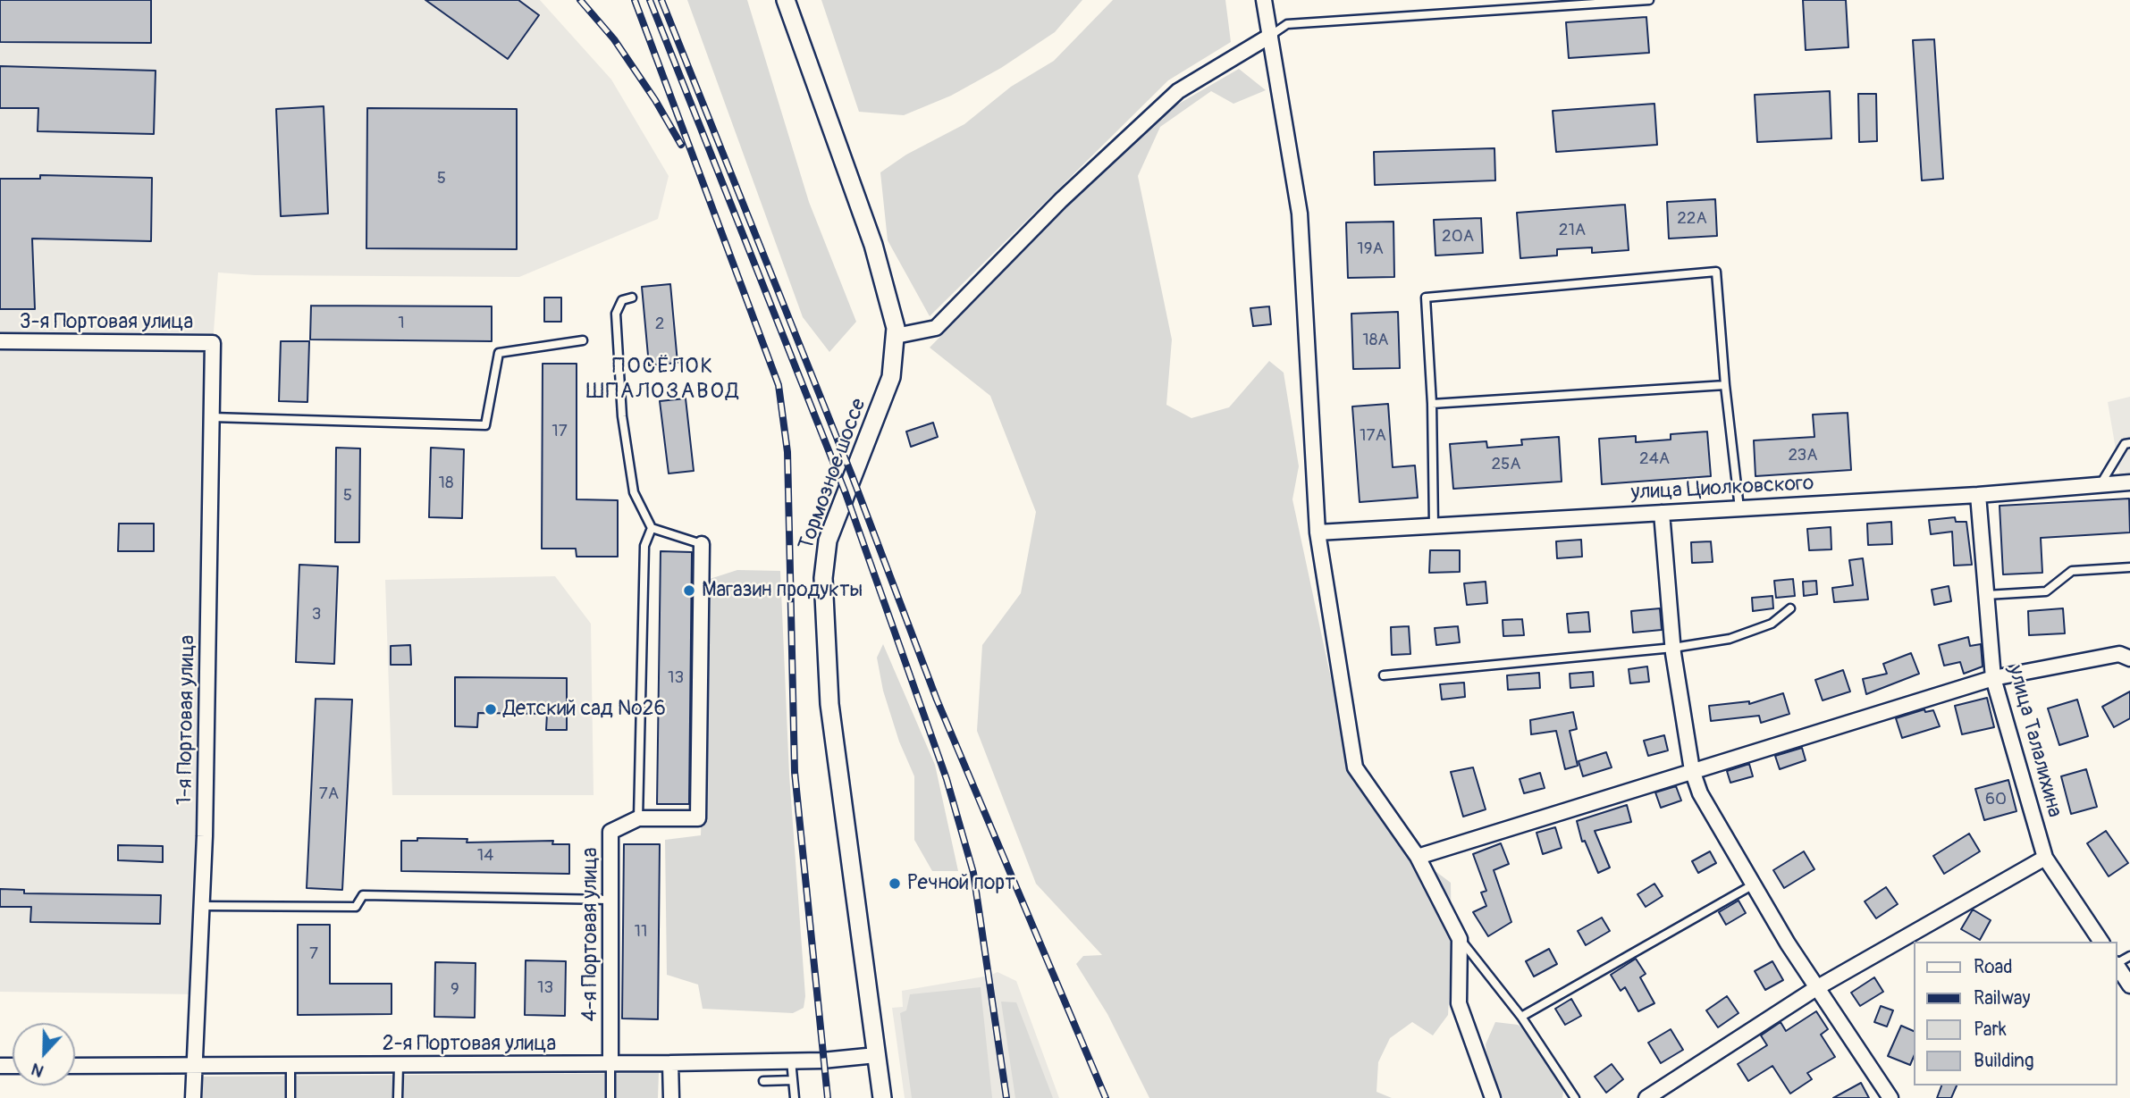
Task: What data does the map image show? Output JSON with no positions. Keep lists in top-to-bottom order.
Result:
{
  "streets": {
    "street": [
      "3-я Портовая улица",
      "Тормозное шоссе",
      "улица Циолковского",
      "1-я Портовая улица",
      "улица Талалихина",
      "4-я Портовая улица",
      "2-я Портовая улица"
    ]
  },
  "crossings": [
    ["3-я Портовая улица", "1-я Портовая улица"],
    ["Тормозное шоссе", "2-я Портовая улица"],
    ["улица Циолковского", "улица Талалихина"],
    ["1-я Портовая улица", "2-я Портовая улица"],
    ["4-я Портовая улица", "2-я Портовая улица"]
  ],
  "districts": ["ПОСЁЛОК ШПАЛОЗАВОД"],
  "places": ["Магазин продукты", "Детский сад №26", "Речной порт"],
  "house_numbers": [
    "5",
    "22А",
    "21А",
    "20А",
    "19А",
    "1",
    "2",
    "18А",
    "17",
    "17А",
    "23А",
    "24А",
    "25А",
    "18",
    "5",
    "3",
    "13",
    "7А",
    "60",
    "14",
    "11",
    "7",
    "13",
    "9"
  ],
  "legend": [
    "Road",
    "Railway",
    "Park",
    "Building"
  ],
  "north": "bottom"
}
